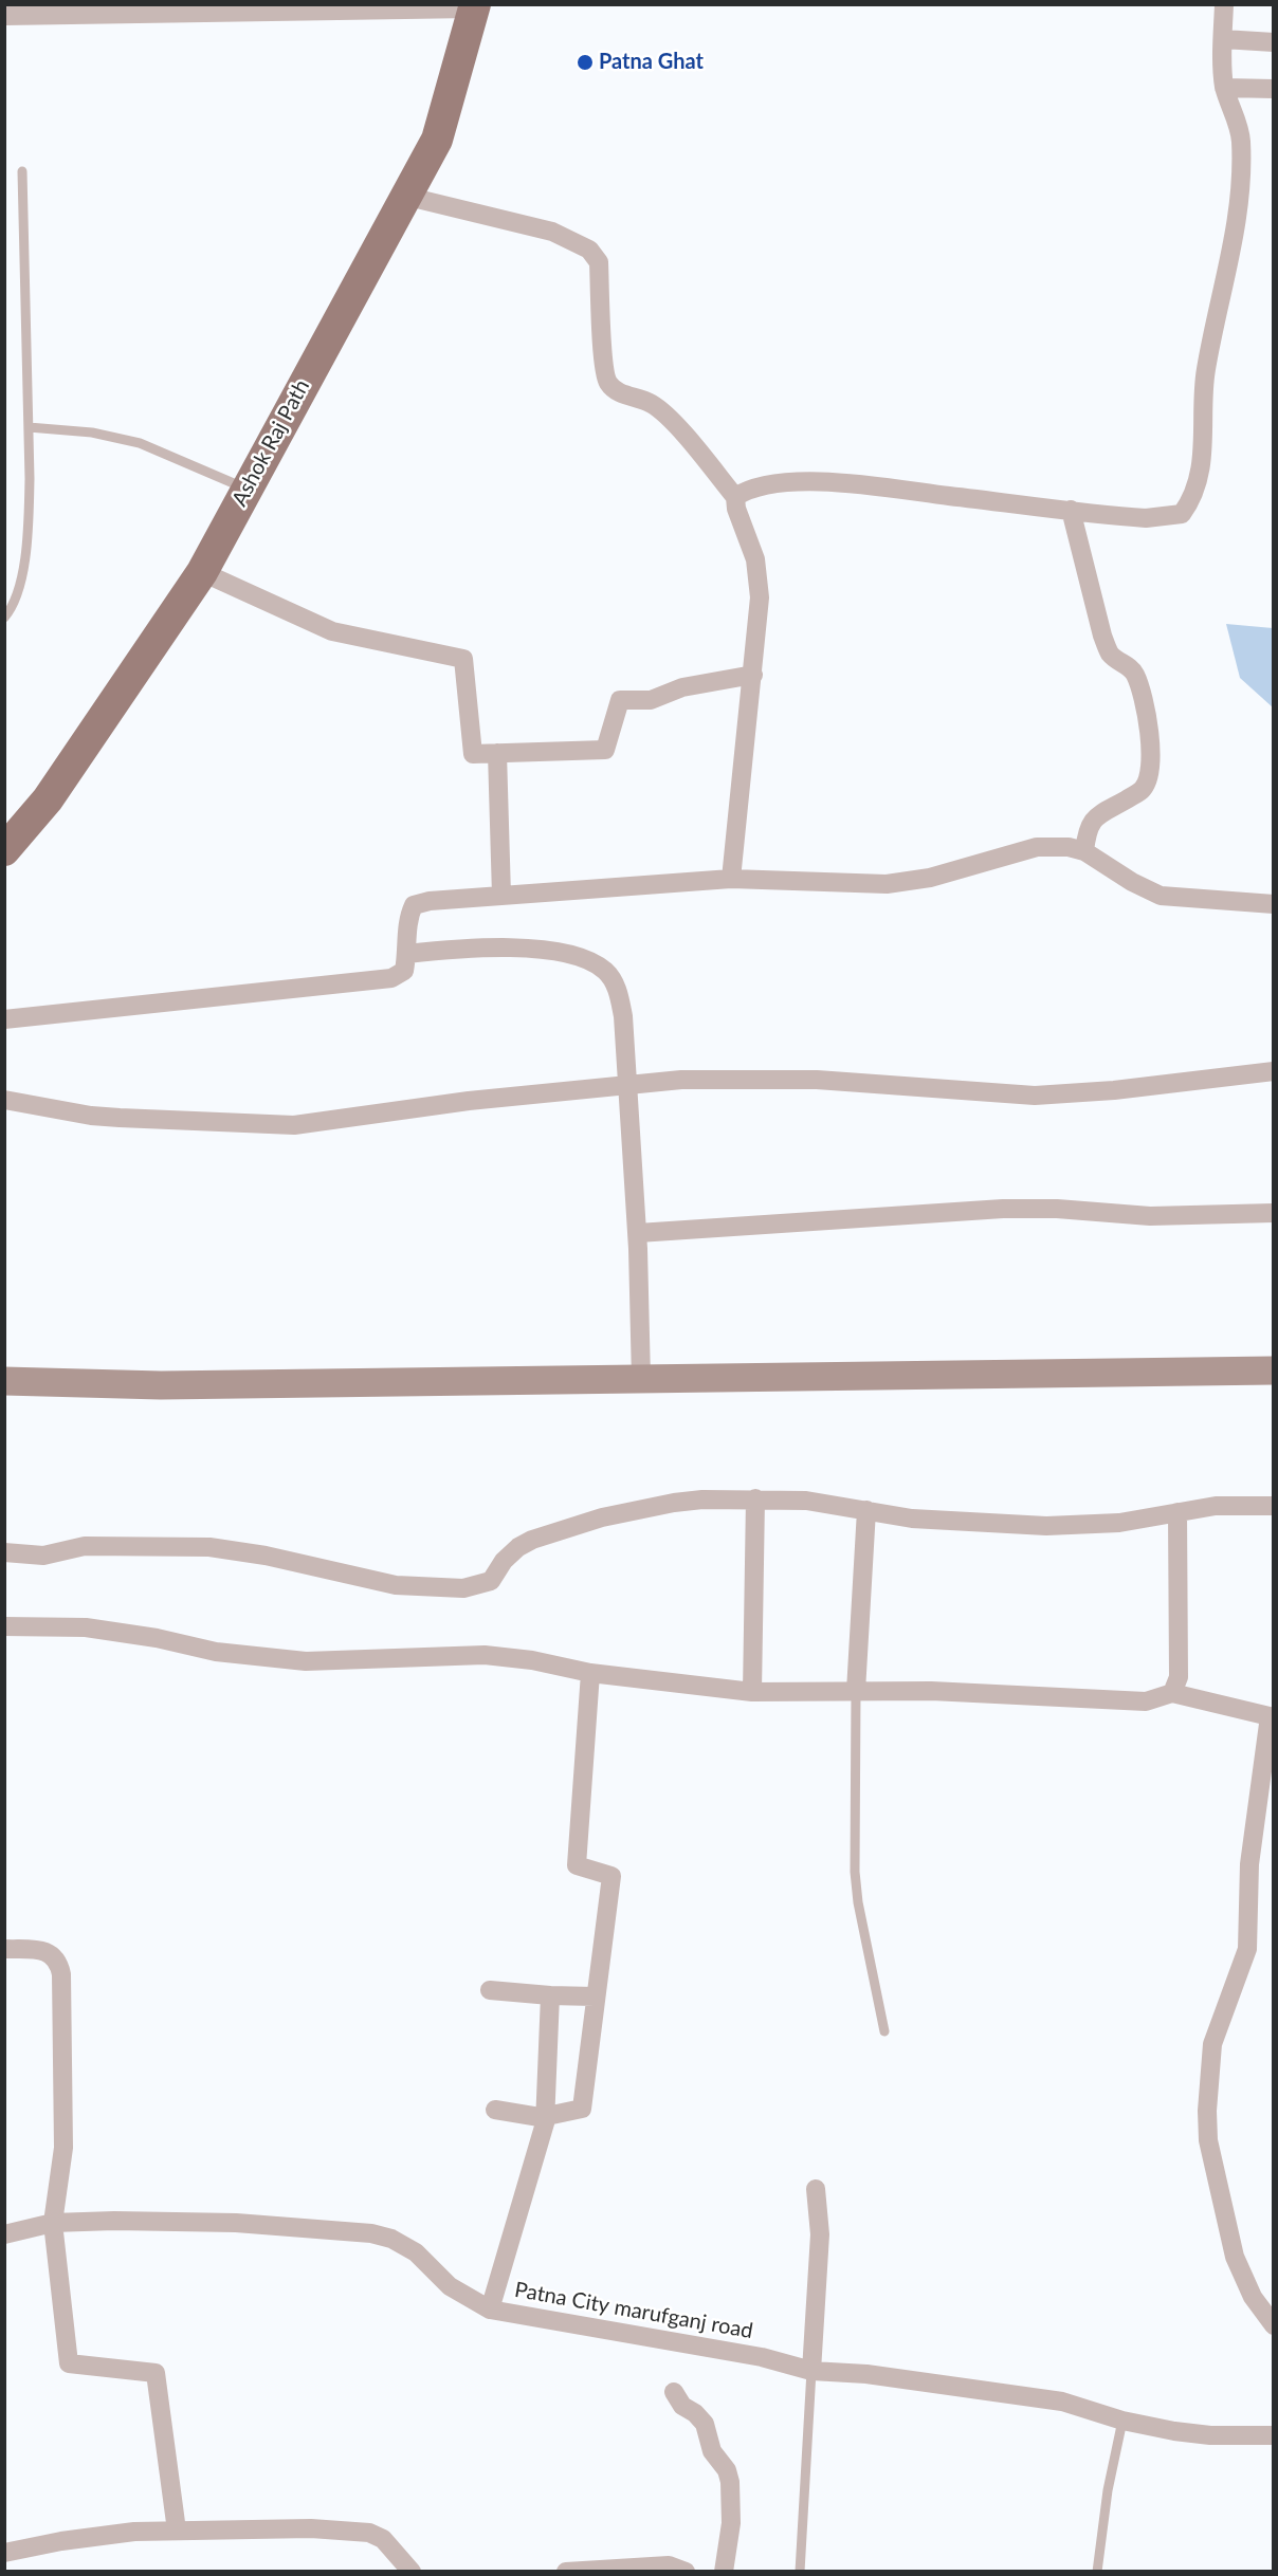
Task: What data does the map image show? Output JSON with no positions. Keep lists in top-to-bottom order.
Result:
{
  "streets": {
    "main road": ["Ashok Raj Path"],
    "street": ["Patna City marufganj road"]
  },
  "places": ["Patna Ghat"]
}
